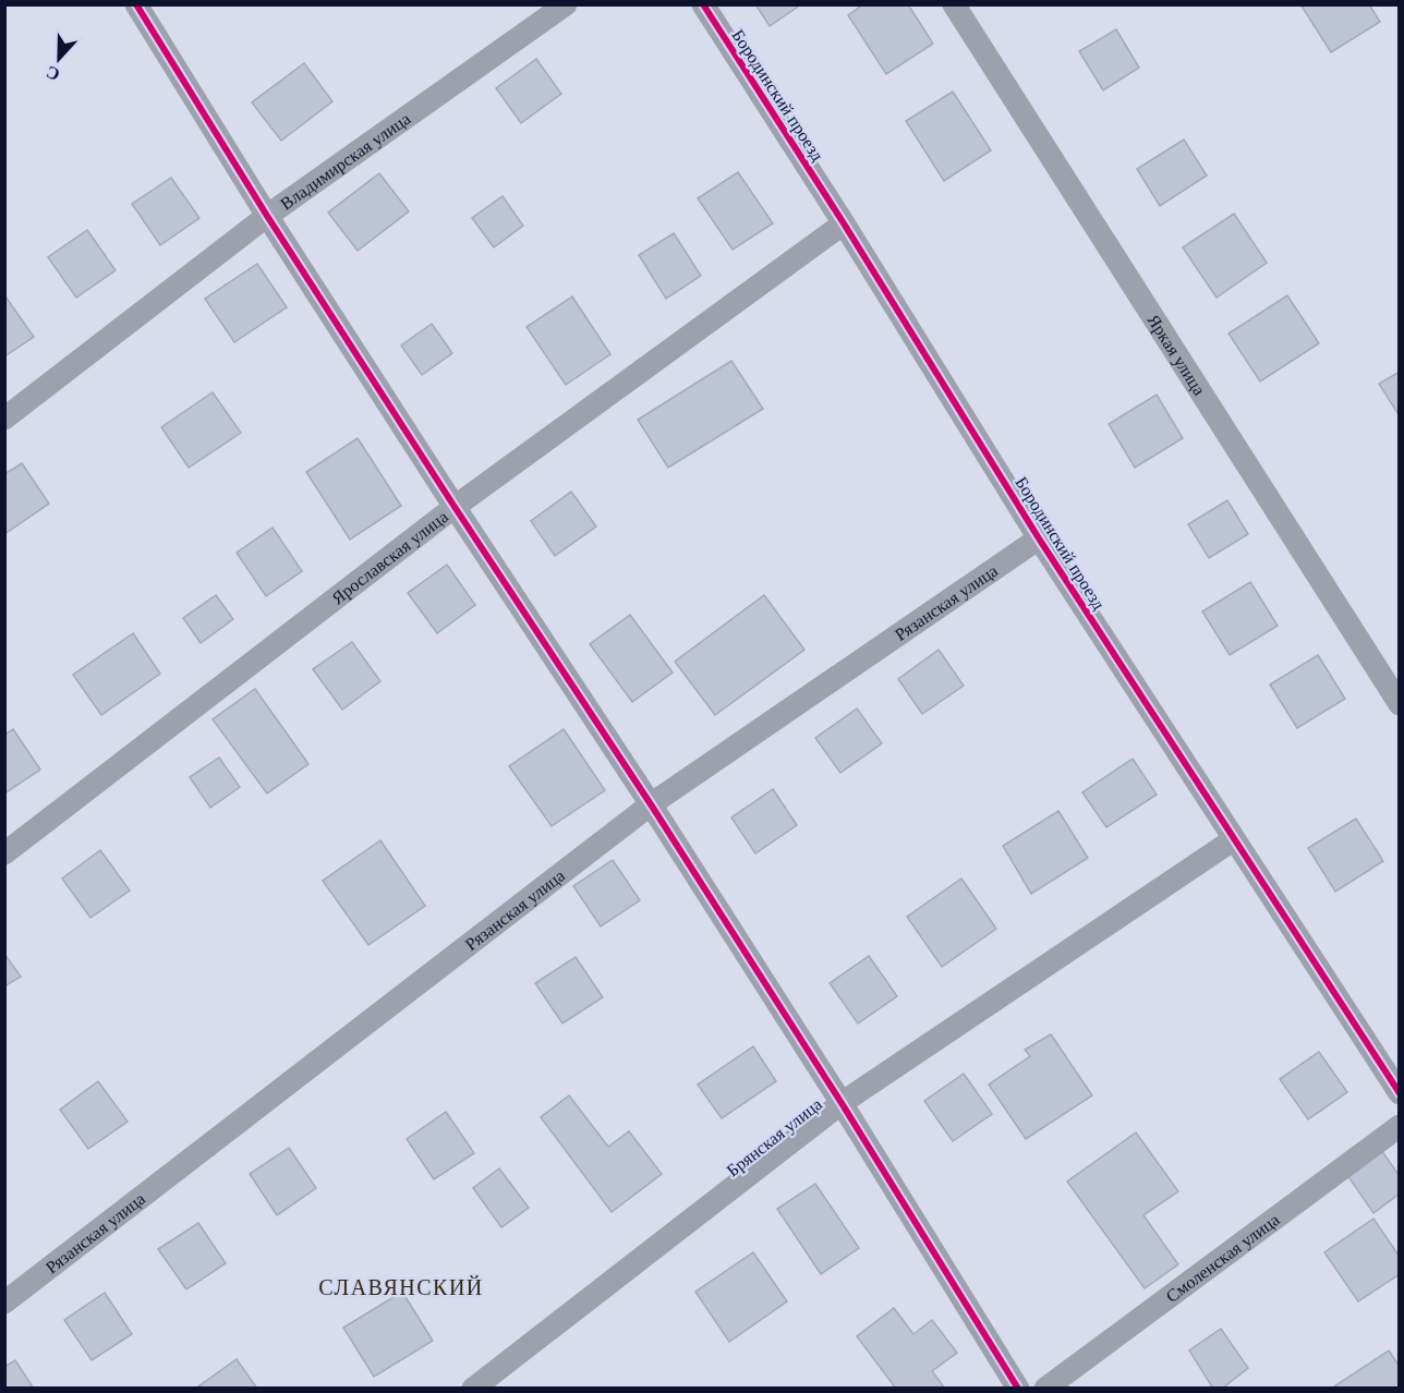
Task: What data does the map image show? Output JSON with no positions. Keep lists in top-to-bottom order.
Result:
{
  "streets": {
    "street": [
      "Бородинский проезд",
      "Владимирская улица",
      "Яркая улица",
      "Ярославская улица",
      "Рязанская улица",
      "Брянская улица",
      "Смоленская улица"
    ]
  },
  "crossings": [
    ["Бородинский проезд", "Ярославская улица"],
    ["Бородинский проезд", "Рязанская улица"],
    ["Бородинский проезд", "Брянская улица"]
  ],
  "districts": ["СЛАВЯНСКИЙ"],
  "north": "bottom"
}
